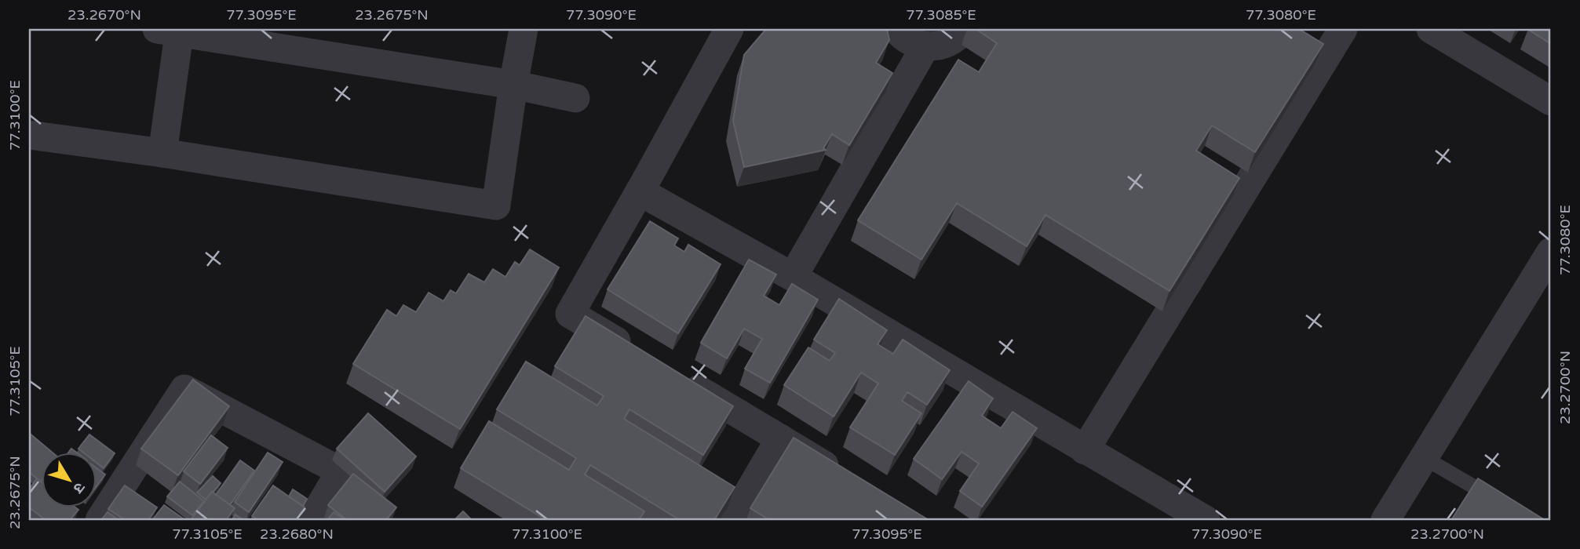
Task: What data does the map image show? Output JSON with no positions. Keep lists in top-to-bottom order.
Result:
{
  "north": "bottom right",
  "coordinates": [
    "23.2670°N",
    "77.3095°E",
    "23.2675°N",
    "77.3090°E",
    "77.3085°E",
    "77.3080°E",
    "77.3100°E",
    "77.3105°E",
    "23.2700°N",
    "23.2680°N"
  ]
}
